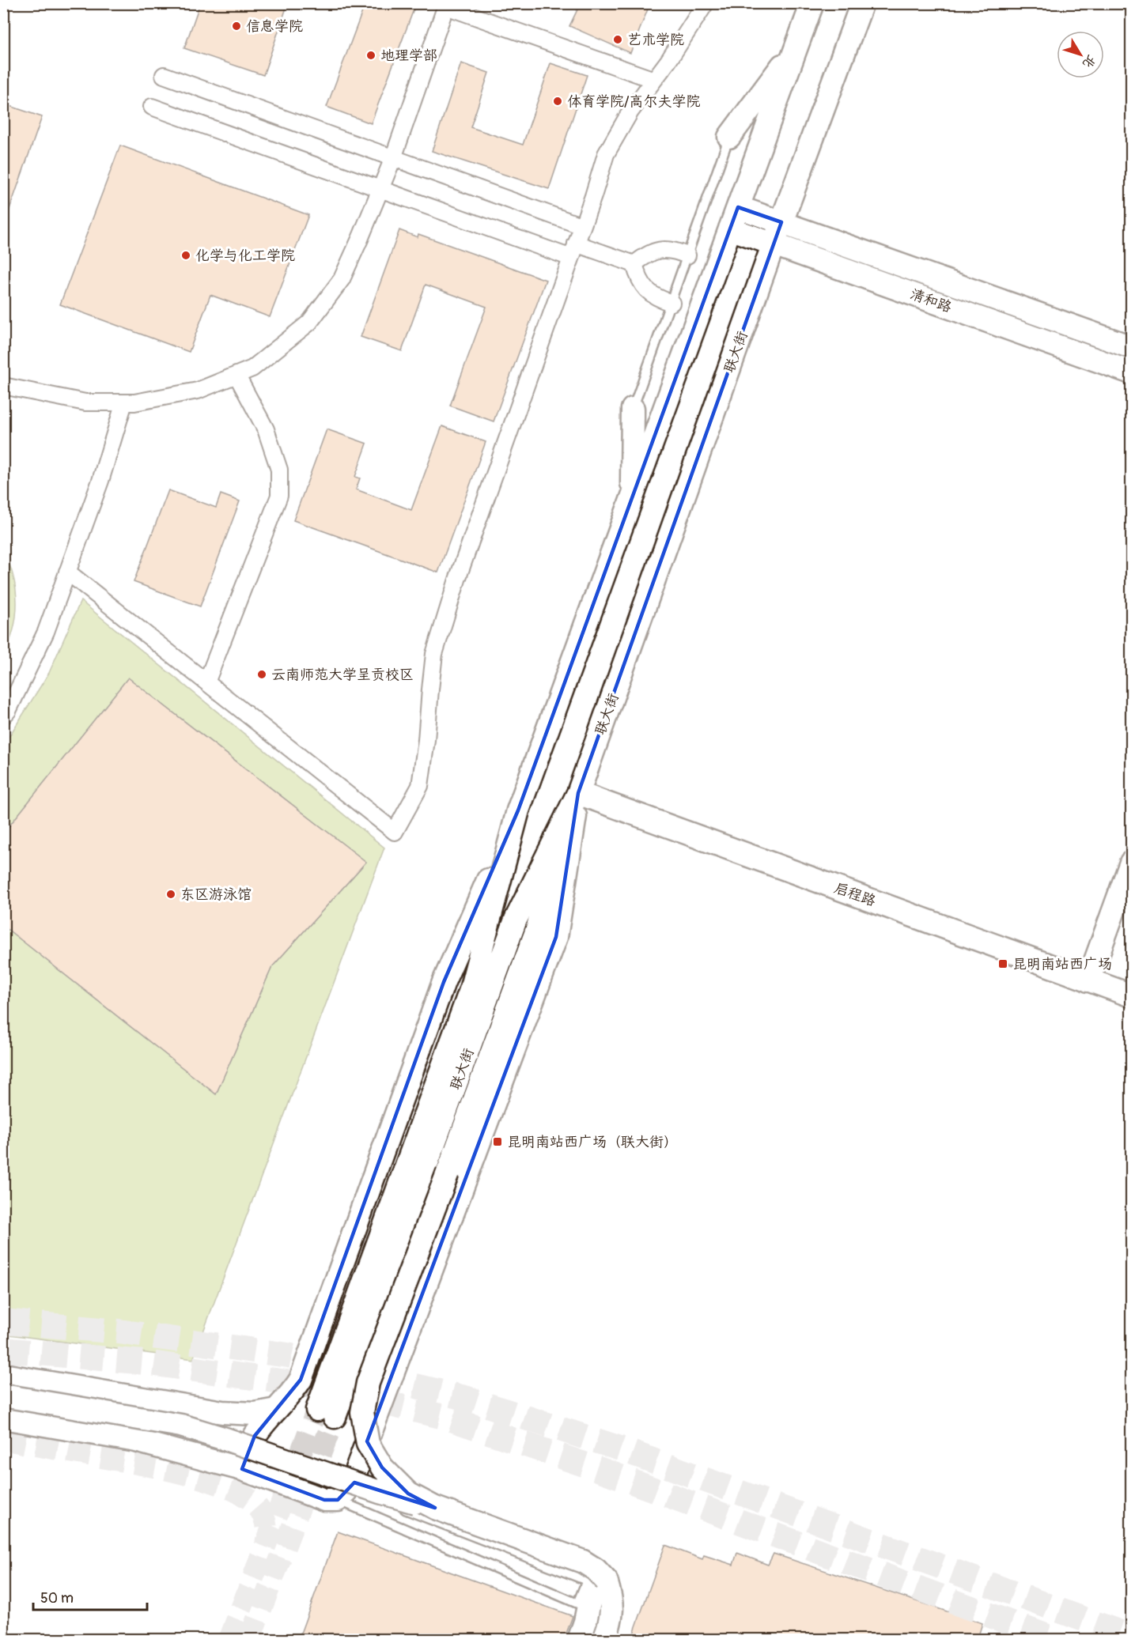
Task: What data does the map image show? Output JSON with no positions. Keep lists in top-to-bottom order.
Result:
{
  "streets": {
    "main road": ["清和路", "联大街", "启程路"]
  },
  "crossings": [
    ["清和路", "联大街"],
    ["联大街", "启程路"]
  ],
  "places": {
    "other": [
      "信息学院",
      "艺术学院",
      "地理学部",
      "体育学院/高尔夫学院",
      "化学与化工学院",
      "云南师范大学呈贡校区",
      "东区游泳馆"
    ],
    "transit": ["昆明南站西广场", "昆明南站西广场（联大街）"]
  },
  "scale_bar": "50 m",
  "north": "bottom right"
}
